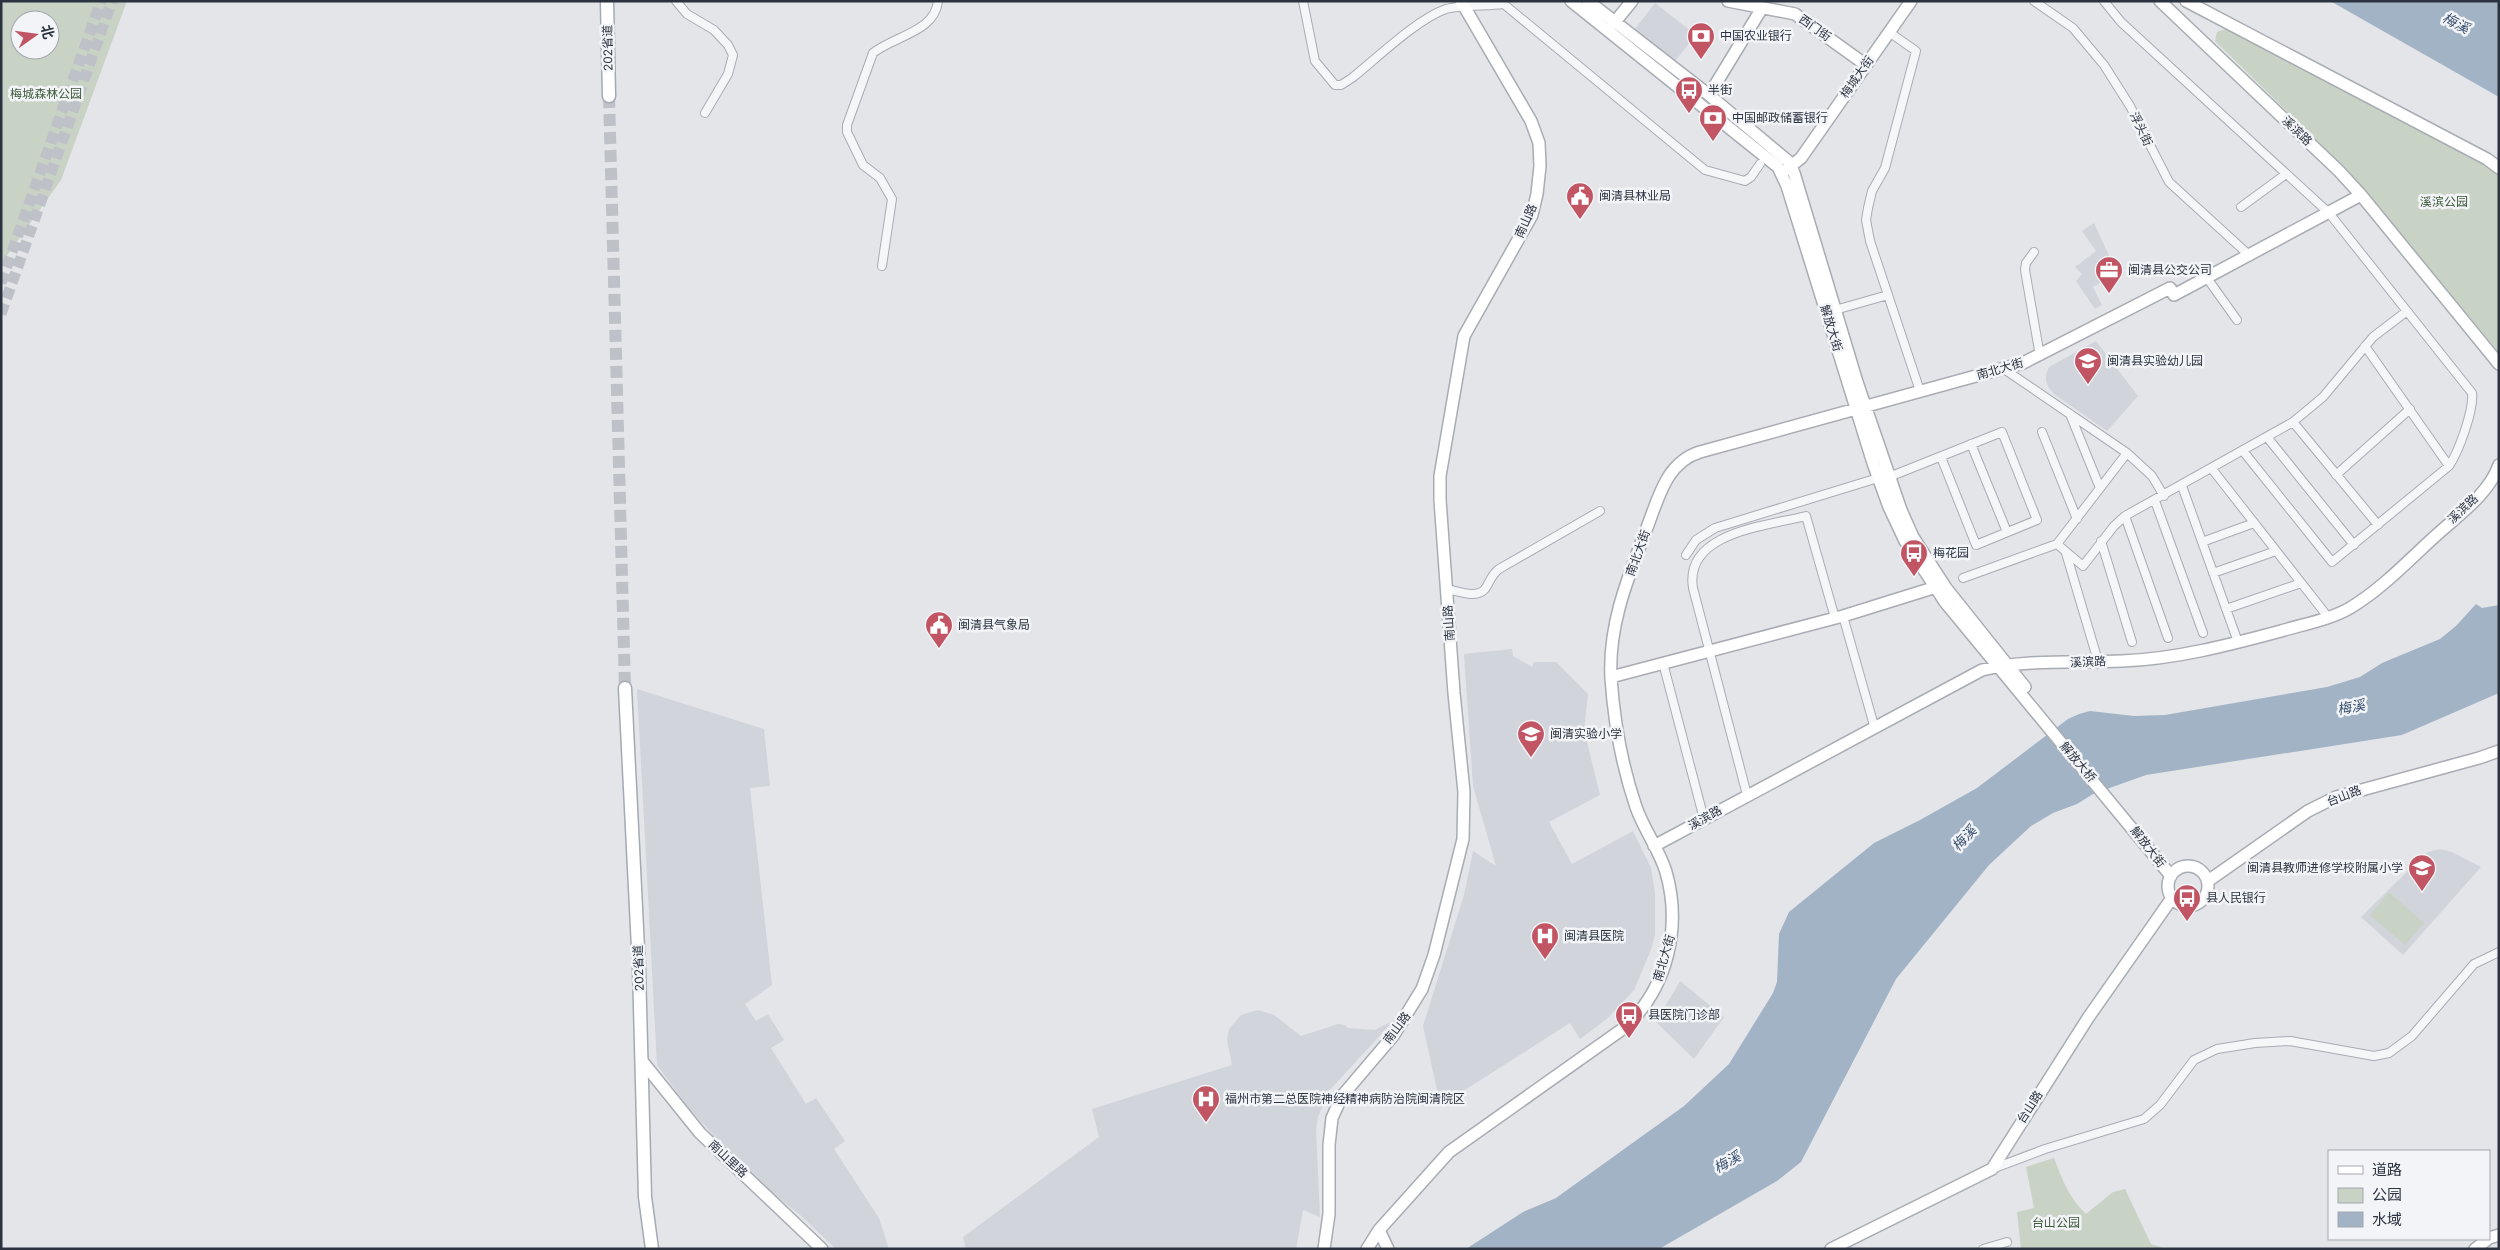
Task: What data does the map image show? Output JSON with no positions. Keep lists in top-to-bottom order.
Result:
{
  "streets": {
    "main road": ["202省道"],
    "street": [
      "西门街",
      "梅城大街",
      "浮头街",
      "溪滨路",
      "南山路",
      "解放大街",
      "南北大街",
      "解放大桥",
      "台山路",
      "南山里路"
    ]
  },
  "crossings": [
    ["西门街", "梅城大街"],
    ["202省道", "南山里路"],
    ["梅城大街", "解放大街"],
    ["浮头街", "南北大街"],
    ["溪滨路", "解放大街"],
    ["溪滨路", "南北大街"],
    ["解放大街", "南北大街"],
    ["解放大街", "解放大桥"],
    ["解放大街", "台山路"]
  ],
  "water": ["梅溪"],
  "parks": ["梅城森林公园", "溪滨公园", "台山公园"],
  "places": {
    "bank": ["中国农业银行", "中国邮政储蓄银行"],
    "bus stop": [
      "半街",
      "梅花园",
      "县人民银行",
      "县医院门诊部"
    ],
    "public building": ["闽清县林业局", "闽清县气象局"],
    "office": ["闽清县公交公司"],
    "school or university": ["闽清县实验幼儿园", "闽清实验小学", "闽清县教师进修学校附属小学"],
    "hospital": ["闽清县医院", "福州市第二总医院神经精神病防治院闽清院区"]
  },
  "legend": ["道路", "公园", "水域"],
  "north": "right"
}
